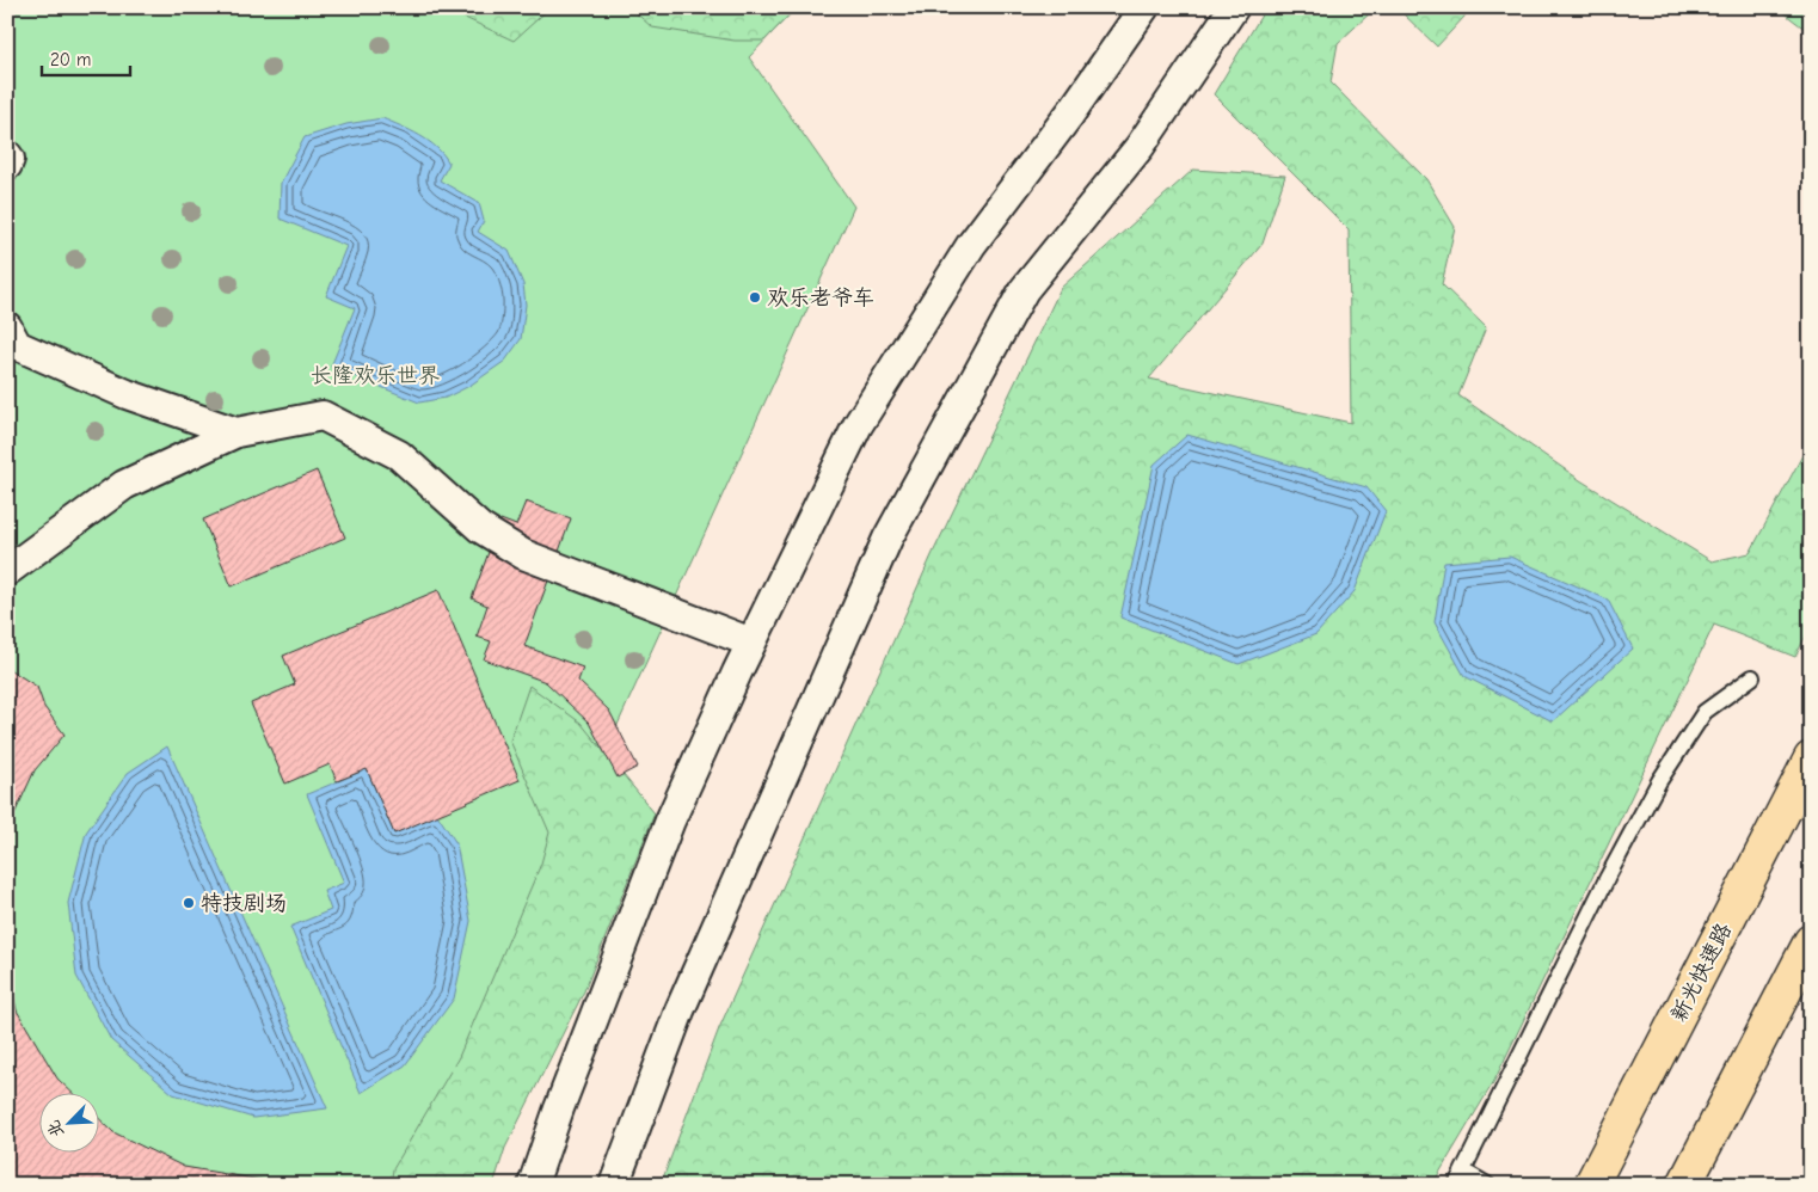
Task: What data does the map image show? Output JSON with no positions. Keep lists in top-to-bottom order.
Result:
{
  "streets": {
    "highway": ["新光快速路"]
  },
  "parks": ["长隆欢乐世界"],
  "places": ["欢乐老爷车", "特技剧场"],
  "scale_bar": "20 m",
  "north": "bottom left"
}
